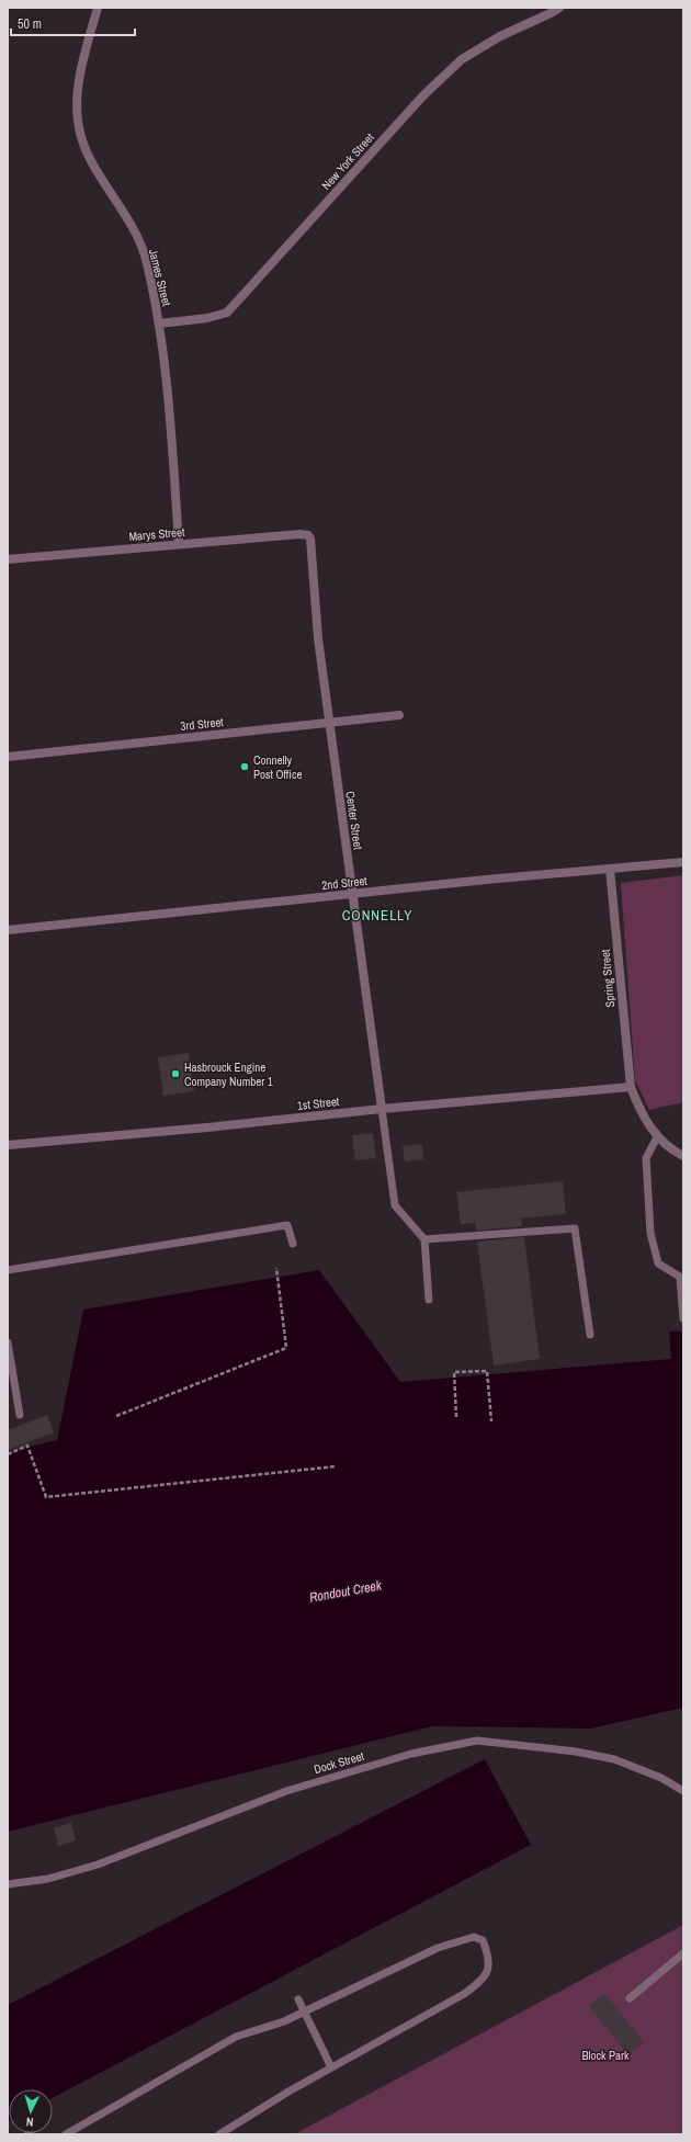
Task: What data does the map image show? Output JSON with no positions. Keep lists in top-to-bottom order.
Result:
{
  "streets": {
    "street": [
      "New York Street",
      "James Street",
      "Marys Street",
      "3rd Street",
      "Center Street",
      "2nd Street",
      "Spring Street",
      "1st Street"
    ],
    "lane": ["Dock Street"]
  },
  "crossings": [
    ["New York Street", "James Street"],
    ["James Street", "Marys Street"],
    ["Marys Street", "Center Street"],
    ["3rd Street", "Center Street"],
    ["Center Street", "2nd Street"],
    ["Center Street", "1st Street"],
    ["2nd Street", "Spring Street"],
    ["Spring Street", "1st Street"]
  ],
  "districts": ["CONNELLY"],
  "water": ["Rondout Creek"],
  "parks": ["Block Park"],
  "places": ["Connelly Post Office", "Hasbrouck Engine Company Number 1"],
  "scale_bar": "50 m",
  "north": "bottom"
}
